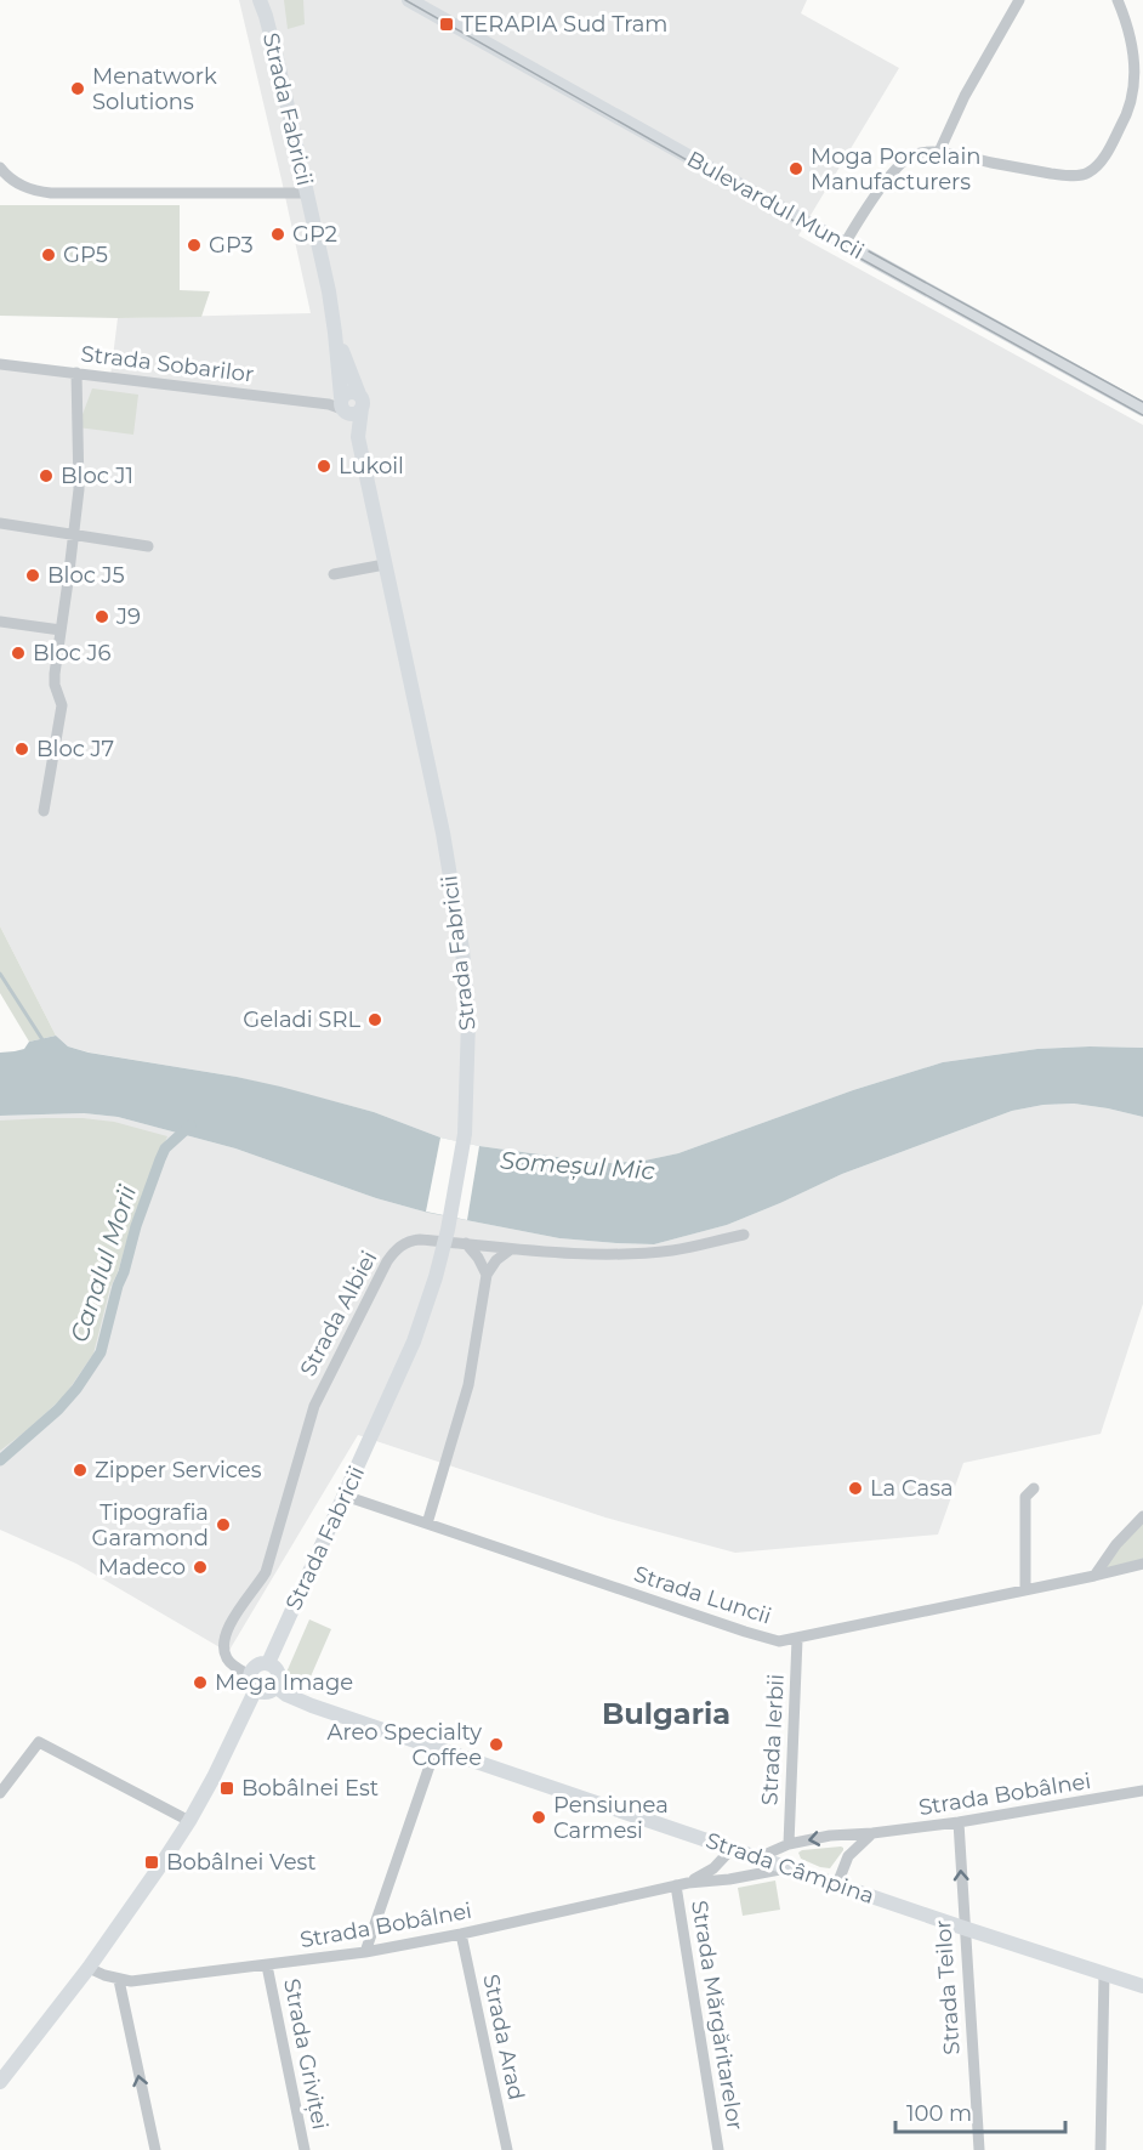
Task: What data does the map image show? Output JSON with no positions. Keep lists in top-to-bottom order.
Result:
{
  "streets": {
    "main road": ["Strada Fabricii", "Bulevardul Muncii", "Strada Câmpina"],
    "street": [
      "Strada Sobarilor",
      "Strada Albiei",
      "Strada Luncii",
      "Strada Ierbii",
      "Strada Bobâlnei",
      "Strada Teilor",
      "Strada Mărgăritarelor",
      "Strada Arad",
      "Strada Griviței"
    ]
  },
  "crossings": [
    ["Strada Fabricii", "Strada Sobarilor"],
    ["Strada Fabricii", "Strada Albiei"],
    ["Strada Fabricii", "Strada Luncii"],
    ["Strada Fabricii", "Strada Câmpina"],
    ["Strada Albiei", "Strada Câmpina"],
    ["Strada Luncii", "Strada Ierbii"],
    ["Strada Ierbii", "Strada Bobâlnei"],
    ["Strada Bobâlnei", "Strada Câmpina"],
    ["Strada Bobâlnei", "Strada Teilor"],
    ["Strada Bobâlnei", "Strada Mărgăritarelor"],
    ["Strada Bobâlnei", "Strada Arad"],
    ["Strada Bobâlnei", "Strada Griviței"],
    ["Strada Câmpina", "Strada Teilor"]
  ],
  "districts": ["Bulgaria"],
  "water": ["Someșul Mic", "Canalul Morii"],
  "places": {
    "transit": ["TERAPIA Sud Tram", "Bobâlnei Est", "Bobâlnei Vest"],
    "other": [
      "Menatwork Solutions",
      "Moga Porcelain Manufacturers",
      "GP2",
      "GP3",
      "GP5",
      "Lukoil",
      "Bloc J1",
      "Bloc J5",
      "J9",
      "Bloc J6",
      "Bloc J7",
      "Geladi SRL",
      "Zipper Services",
      "La Casa",
      "Tipografia Garamond",
      "Madeco",
      "Mega Image",
      "Areo Specialty Coffee",
      "Pensiunea Carmesi"
    ]
  },
  "scale_bar": "100 m"
}
